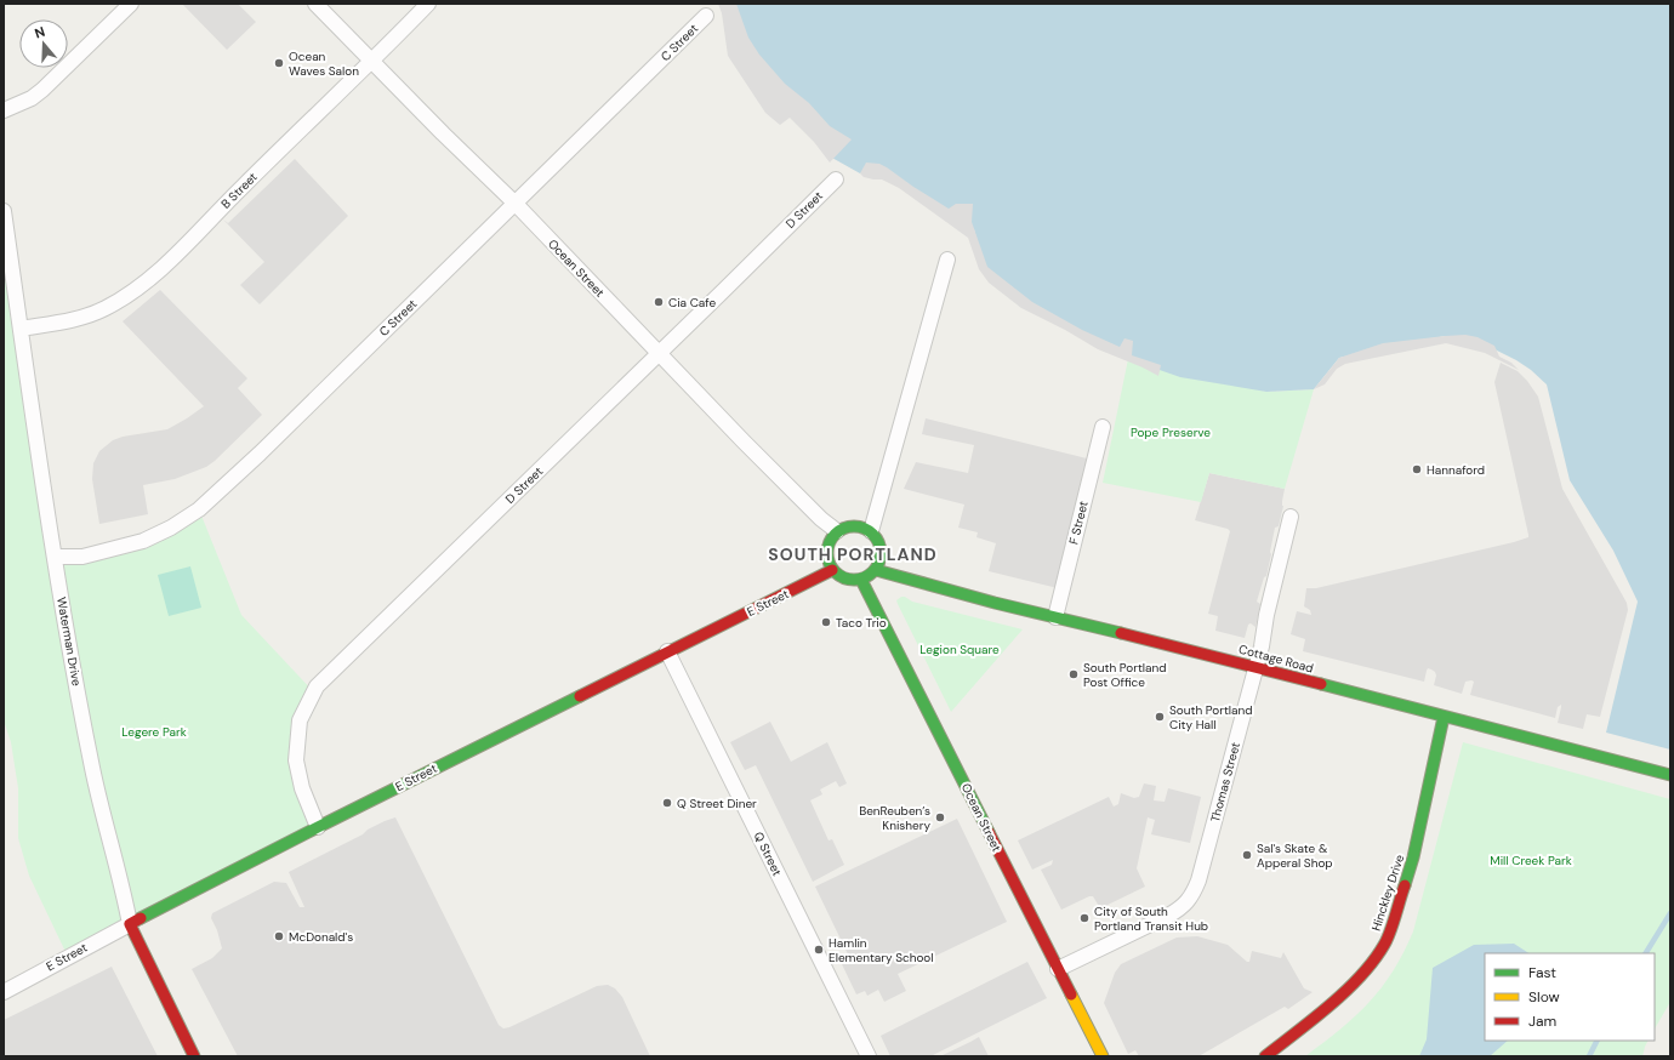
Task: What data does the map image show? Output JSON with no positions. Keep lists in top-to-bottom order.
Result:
{
  "streets": {
    "street": [
      "C Street",
      "B Street",
      "D Street",
      "Ocean Street",
      "F Street",
      "E Street",
      "Waterman Drive",
      "Cottage Road",
      "Thomas Street",
      "Q Street",
      "Hinckley Drive"
    ]
  },
  "crossings": [
    ["C Street", "Ocean Street"],
    ["C Street", "Waterman Drive"],
    ["B Street", "Ocean Street"],
    ["B Street", "Waterman Drive"],
    ["D Street", "Ocean Street"],
    ["D Street", "E Street"],
    ["Ocean Street", "E Street"],
    ["Ocean Street", "Cottage Road"],
    ["Ocean Street", "Thomas Street"],
    ["F Street", "Cottage Road"],
    ["E Street", "Waterman Drive"],
    ["E Street", "Cottage Road"],
    ["E Street", "Q Street"],
    ["Cottage Road", "Thomas Street"],
    ["Cottage Road", "Hinckley Drive"]
  ],
  "districts": ["SOUTH PORTLAND"],
  "parks": [
    "Pope Preserve",
    "Legion Square",
    "Legere Park",
    "Mill Creek Park"
  ],
  "places": [
    "Ocean Waves Salon",
    "Cia Cafe",
    "Hannaford",
    "Taco Trio",
    "South Portland Post Office",
    "South Portland City Hall",
    "Q Street Diner",
    "BenReuben’s Knishery",
    "Sal's Skate & Apperal Shop",
    "City of South Portland Transit Hub",
    "McDonald's",
    "Hamlin Elementary School"
  ],
  "legend": ["Fast", "Slow", "Jam"],
  "north": "top"
}
